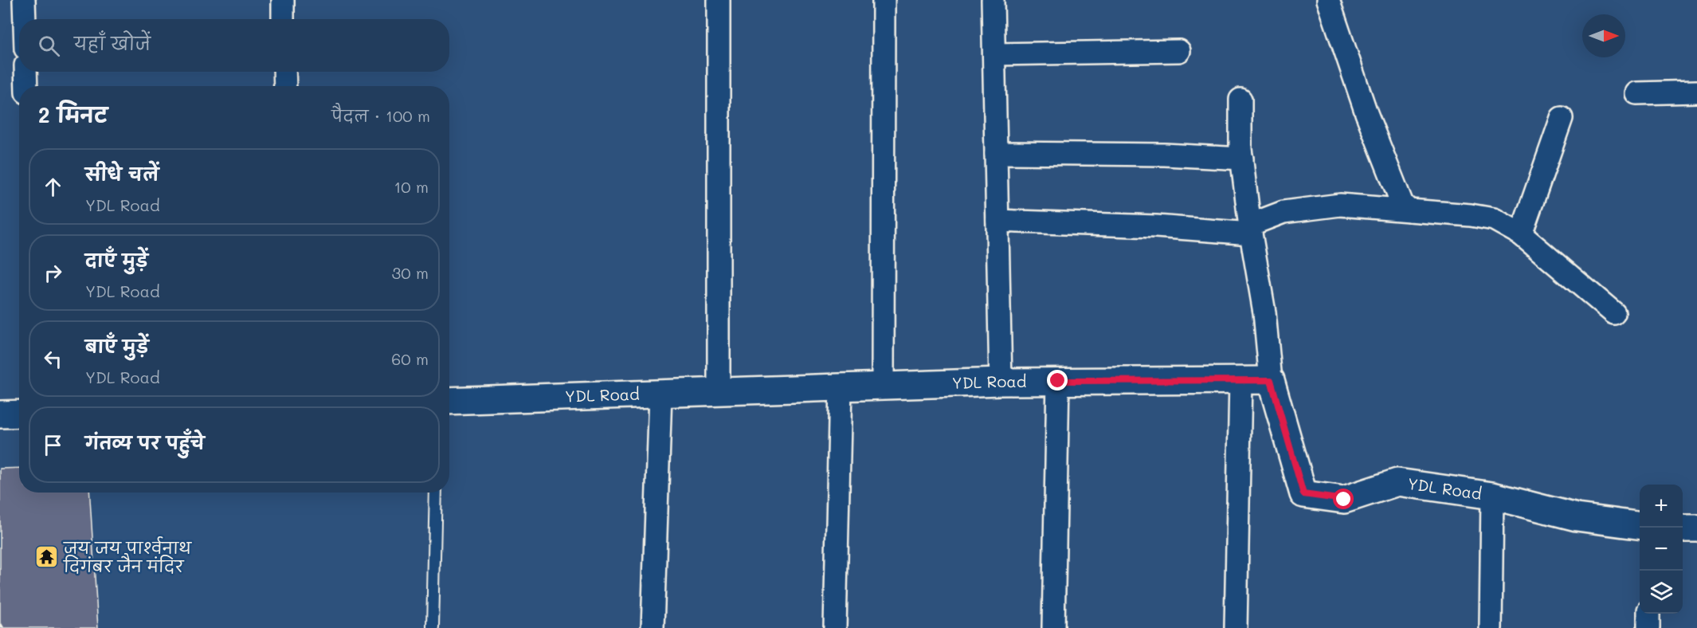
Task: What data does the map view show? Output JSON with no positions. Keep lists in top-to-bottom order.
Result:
{
  "streets": {
    "street": ["YDL Road"]
  },
  "places": {
    "temple": ["जय जय पार्श्वनाथ दिगंबर जैन मंदिर"]
  },
  "north": "right",
  "page": {
    "search": "यहाँ खोजें",
    "heading": ["2 मिनट", "पैदल · 100 m"],
    "list": [
      ["सीधे चलें", "YDL Road", "10 m"],
      ["दाएँ मुड़ें", "YDL Road", "30 m"],
      ["बाएँ मुड़ें", "YDL Road", "60 m"],
      "गंतव्य पर पहुँचे"
    ],
    "map_buttons": ["+", "−"]
  }
}
